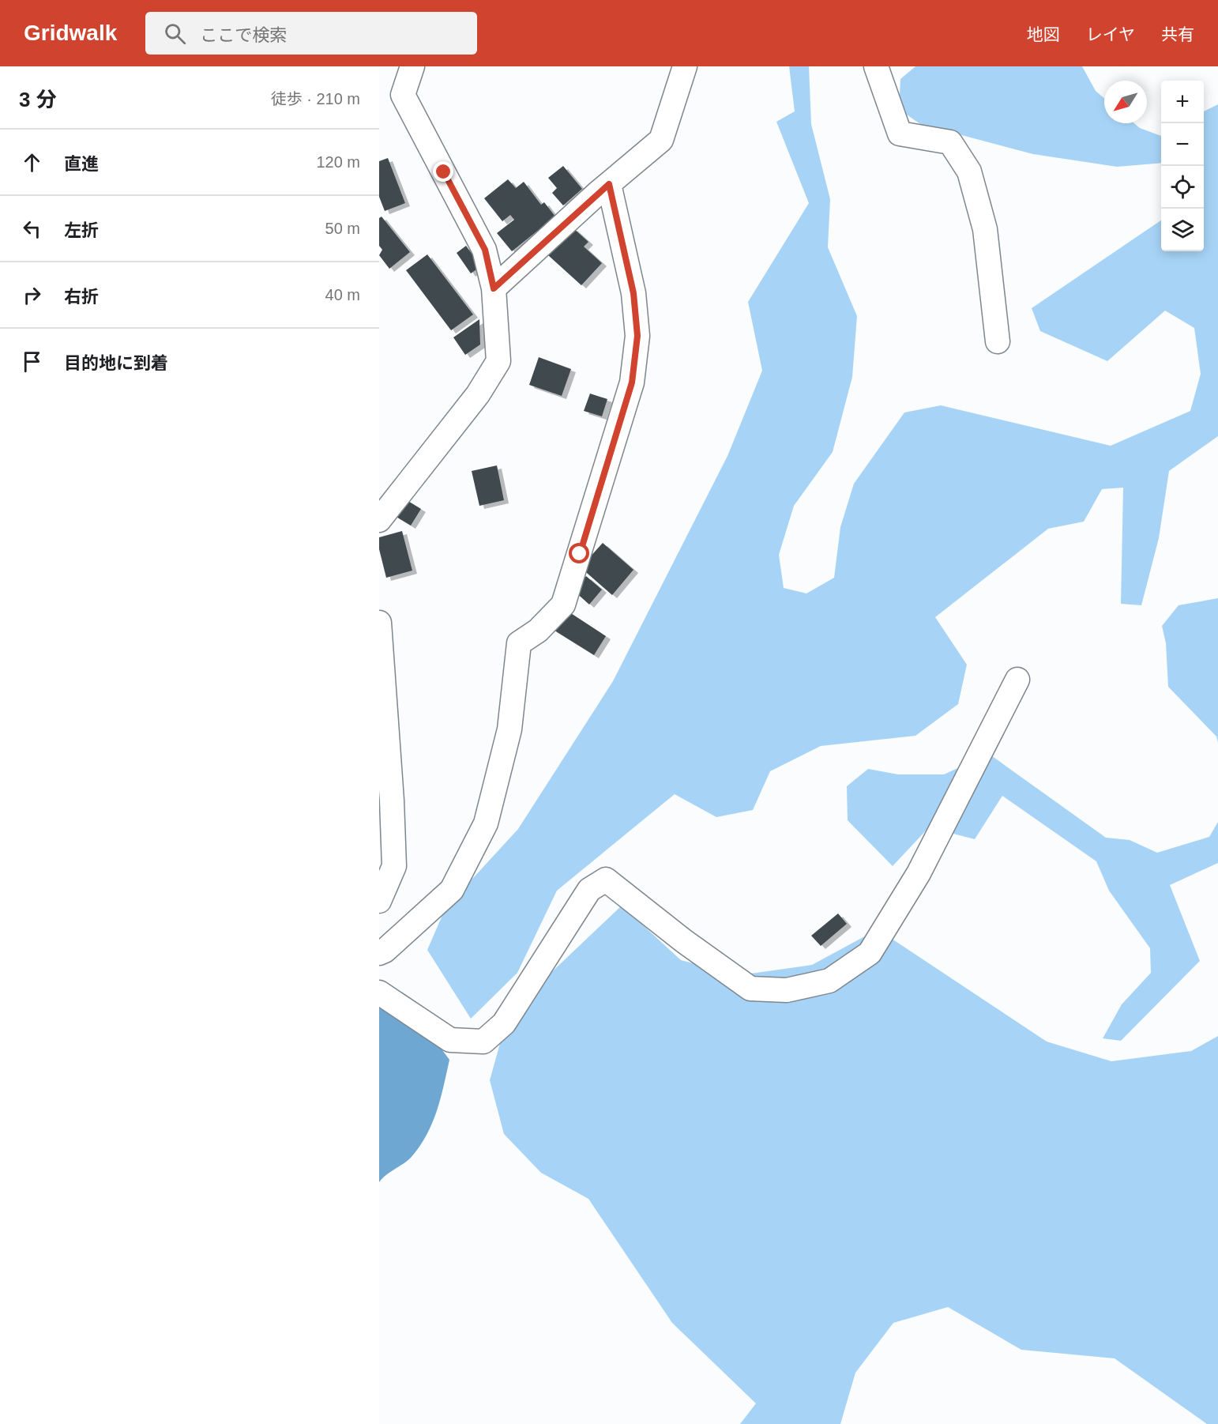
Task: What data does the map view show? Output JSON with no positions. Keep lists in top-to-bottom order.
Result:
{
  "north": "bottom left",
  "page": {
    "header": "Gridwalk",
    "search": "ここで検索",
    "nav": ["地図", "レイヤ", "共有"],
    "heading": ["3 分", "徒歩 · 210 m"],
    "map_buttons": ["+", "−"],
    "list": [
      ["直進", "120 m"],
      ["左折", "50 m"],
      ["右折", "40 m"],
      "目的地に到着"
    ]
  }
}
